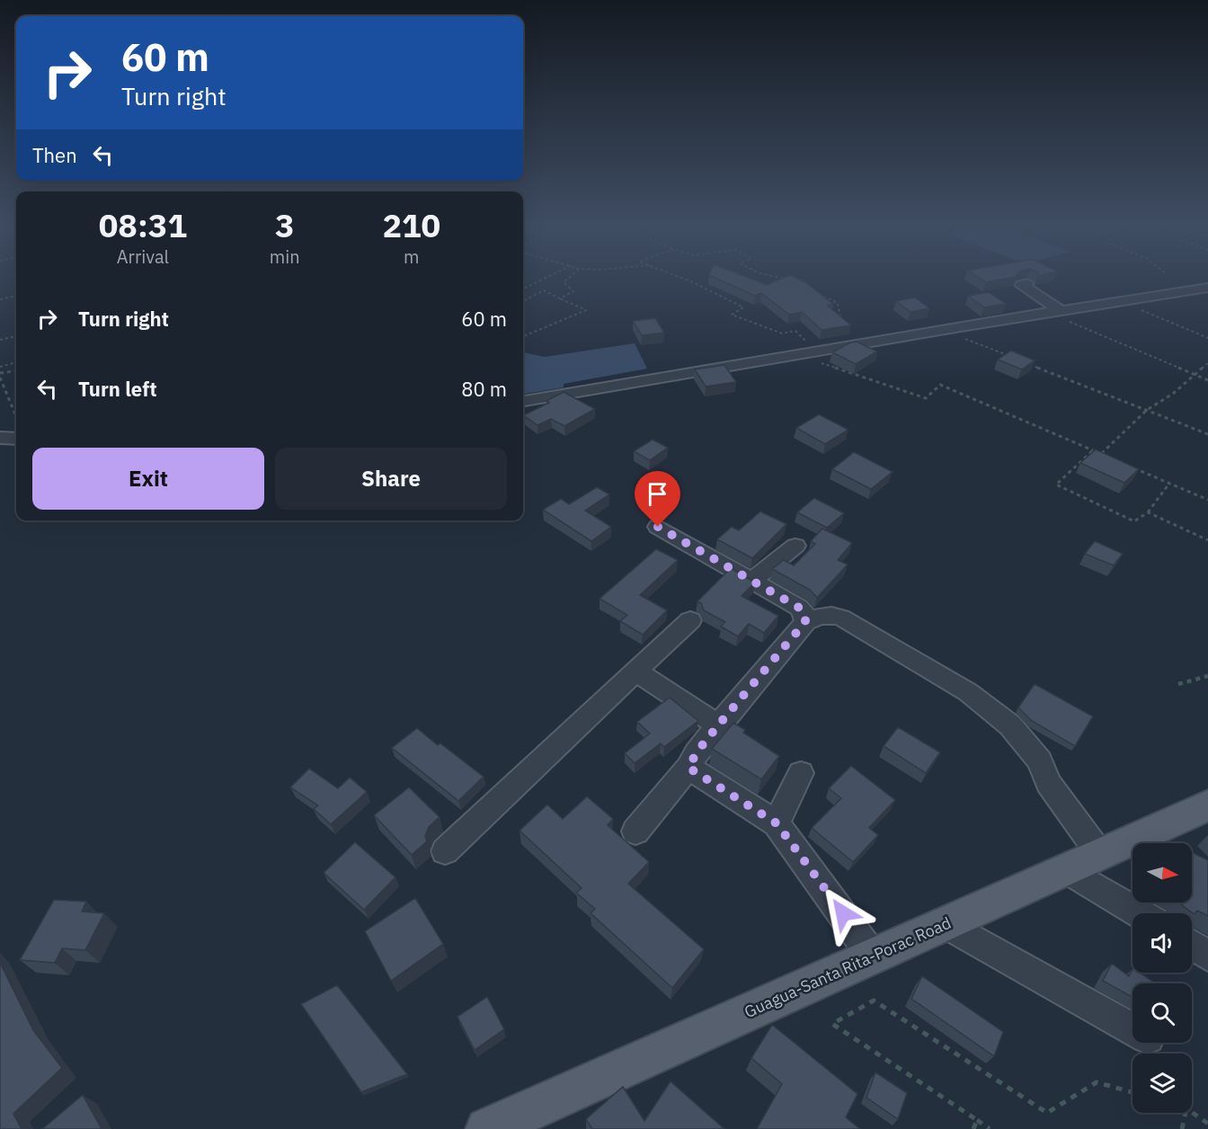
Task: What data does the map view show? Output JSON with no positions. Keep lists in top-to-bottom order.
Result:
{
  "streets": {
    "main road": ["Guagua-Santa Rita-Porac Road"]
  },
  "north": "right",
  "page": {
    "turn": ["60 m", "Turn right"],
    "then": "Then",
    "eta": [
      "08:31",
      "Arrival",
      "3",
      "min",
      "210",
      "m"
    ],
    "list": [
      {
        "name": "Turn right",
        "value": "60 m"
      },
      {
        "name": "Turn left",
        "value": "80 m"
      }
    ],
    "buttons": ["Exit", "Share"]
  }
}
